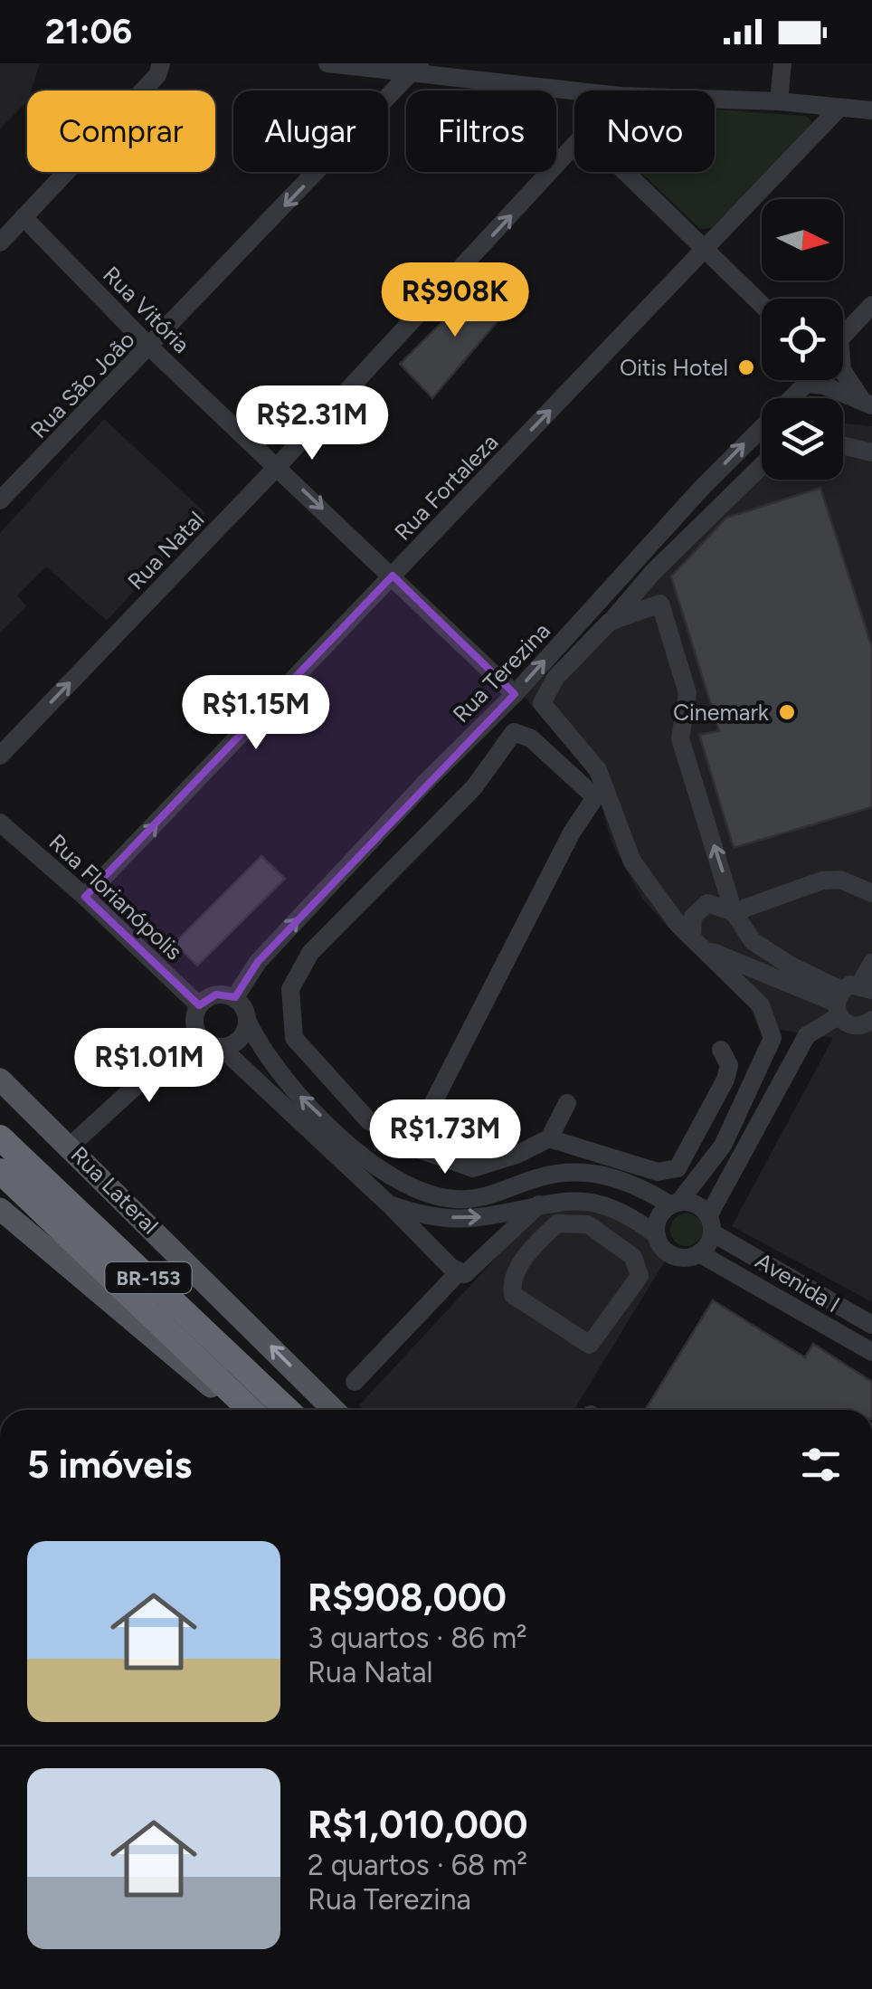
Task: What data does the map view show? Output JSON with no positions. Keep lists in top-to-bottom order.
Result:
{
  "streets": {
    "highway": ["BR-153"],
    "main road": ["Rua Lateral"],
    "street": [
      "Rua Vitória",
      "Rua São João",
      "Rua Fortaleza",
      "Rua Natal",
      "Rua Terezina",
      "Rua Florianópolis",
      "Avenida I"
    ]
  },
  "crossings": [
    ["Rua Vitória", "Rua São João"],
    ["Rua Vitória", "Rua Fortaleza"],
    ["Rua Vitória", "Rua Natal"],
    ["Rua Vitória", "Rua Terezina"],
    ["Rua Fortaleza", "Rua Florianópolis"],
    ["Rua Terezina", "Rua Florianópolis"]
  ],
  "one_way": ["Rua São João", "Rua Fortaleza", "Rua Natal"],
  "places": ["Oitis Hotel", "Cinemark"],
  "north": "right",
  "page": {
    "status": "21:06",
    "chip": [
      "Comprar",
      "Alugar",
      "Filtros",
      "Novo"
    ],
    "price": [
      "R$908K",
      "R$2.31M",
      "R$1.15M",
      "R$1.01M",
      "R$1.73M"
    ],
    "heading": "5 imóveis",
    "list": [
      {
        "name": "R$908,000",
        "note": "3 quartos · 86 m² · Rua Natal"
      },
      {
        "name": "R$1,010,000",
        "note": "2 quartos · 68 m² · Rua Terezina"
      }
    ]
  }
}
